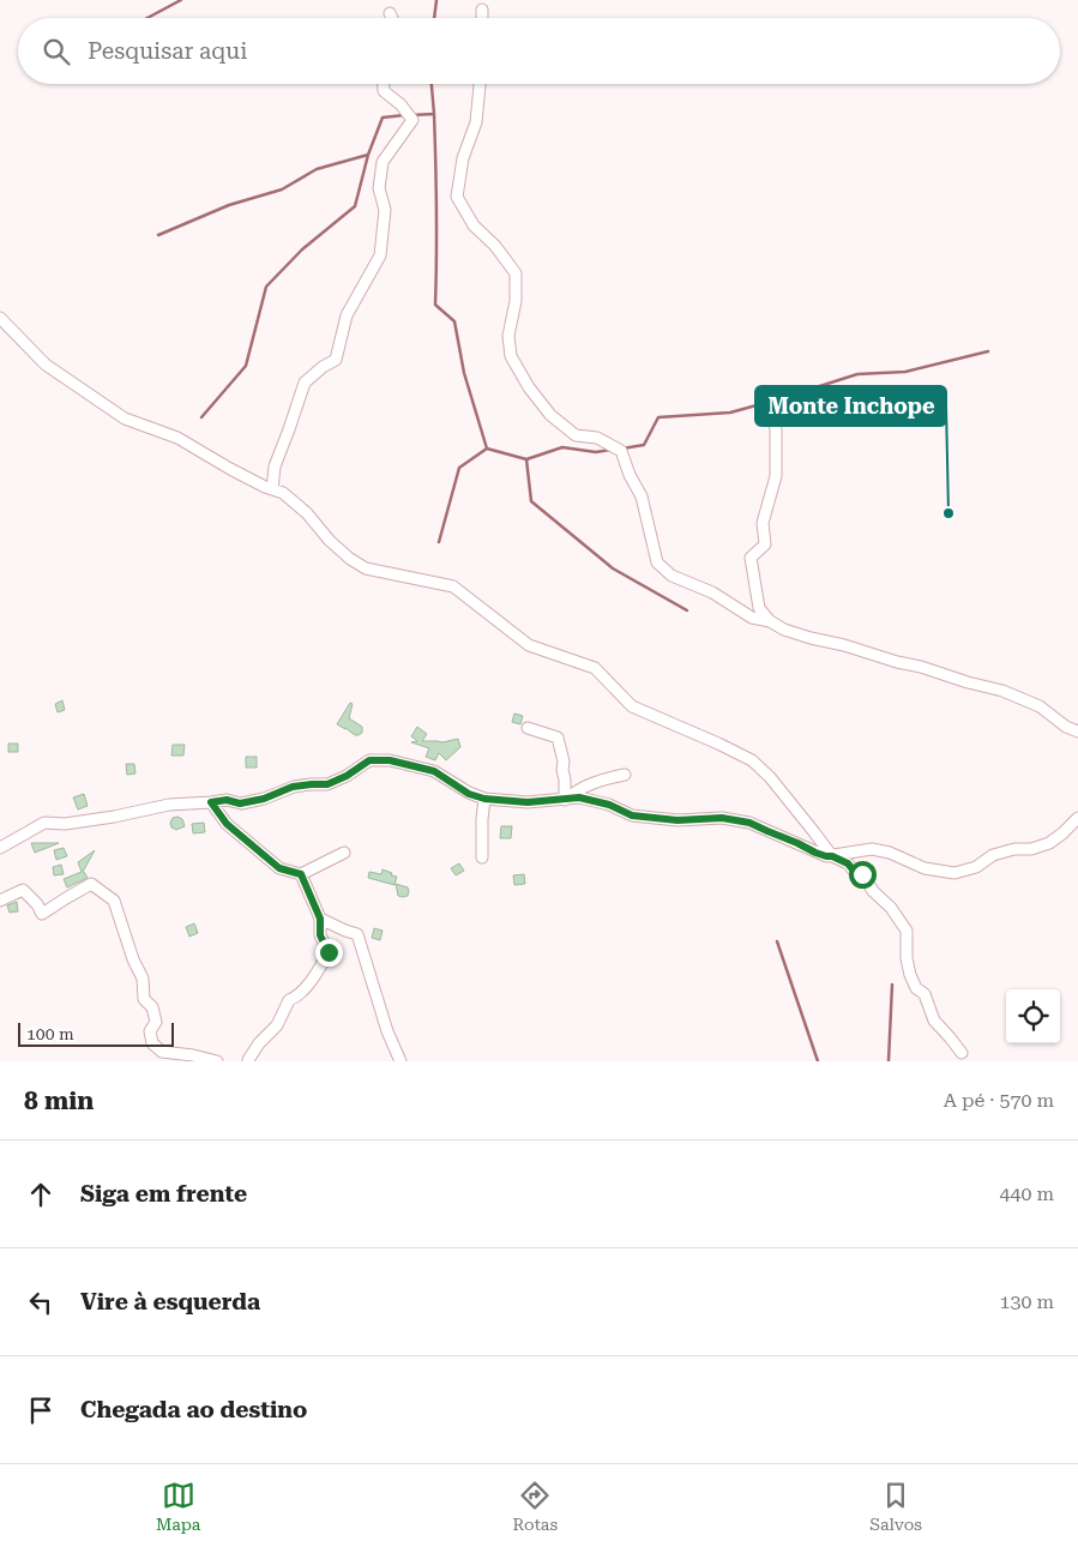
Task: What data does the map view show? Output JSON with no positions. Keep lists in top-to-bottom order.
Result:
{
  "places": ["Monte Inchope"],
  "scale_bar": "100 m",
  "page": {
    "search": "Pesquisar aqui",
    "scale": "100 m",
    "heading": ["8 min", "A pé · 570 m"],
    "list": [
      ["Siga em frente", "440 m"],
      ["Vire à esquerda", "130 m"],
      "Chegada ao destino"
    ],
    "nav": ["Mapa", "Rotas", "Salvos"]
  }
}
